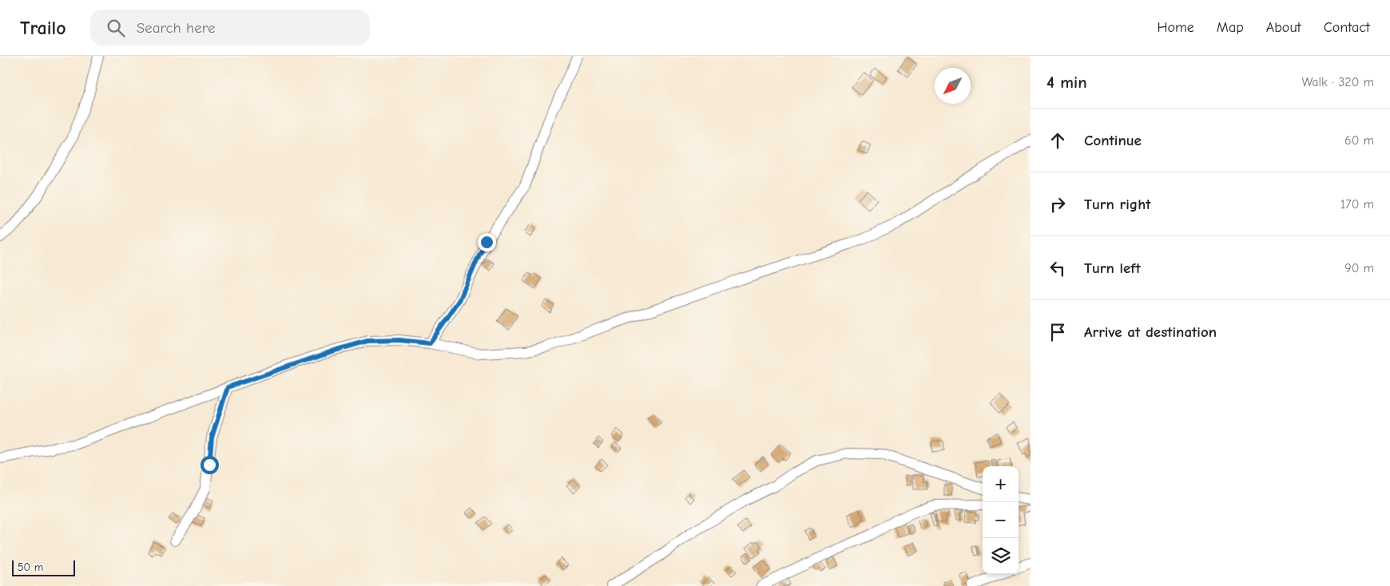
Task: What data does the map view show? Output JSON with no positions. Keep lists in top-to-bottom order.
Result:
{
  "scale_bar": "50 m",
  "north": "bottom left",
  "page": {
    "header": "Trailo",
    "search": "Search here",
    "nav": [
      "Home",
      "Map",
      "About",
      "Contact"
    ],
    "heading": ["4 min", "Walk · 320 m"],
    "list": [
      ["Continue", "60 m"],
      ["Turn right", "170 m"],
      ["Turn left", "90 m"],
      "Arrive at destination"
    ],
    "map_buttons": ["+", "−"],
    "scale": "50 m"
  }
}
